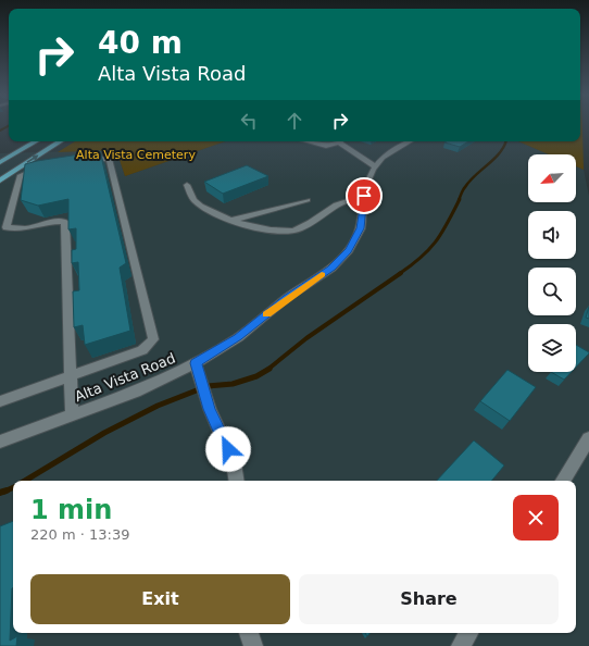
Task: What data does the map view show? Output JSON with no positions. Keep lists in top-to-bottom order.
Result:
{
  "streets": {
    "street": ["Alta Vista Road"]
  },
  "parks": ["Alta Vista Cemetery"],
  "north": "bottom left",
  "page": {
    "turn": ["40 m", "Alta Vista Road"],
    "heading": ["1 min", "220 m · 13:39"],
    "buttons": ["Exit", "Share"]
  }
}
